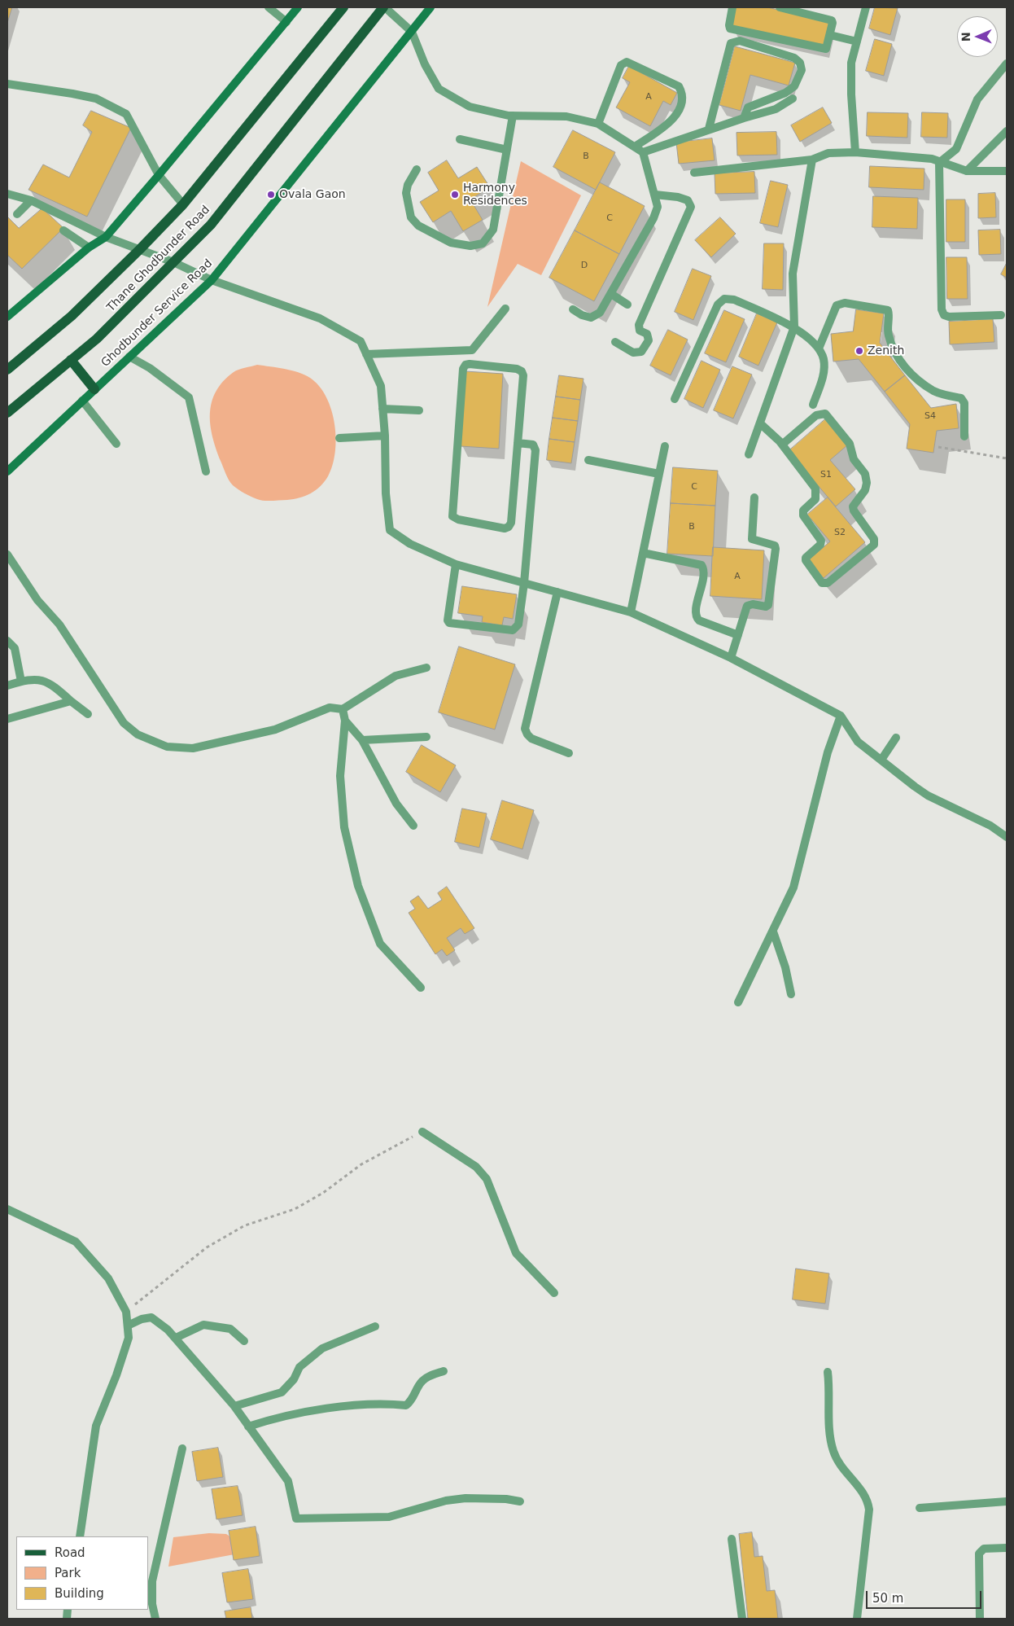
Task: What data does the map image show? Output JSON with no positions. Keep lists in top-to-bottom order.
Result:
{
  "streets": {
    "main road": ["Thane Ghodbunder Road"],
    "street": ["Ghodbunder Service Road"]
  },
  "places": ["Ovala Gaon", "Harmony Residences", "Zenith"],
  "house_numbers": [
    "A",
    "B",
    "C",
    "D",
    "S4",
    "S1",
    "C",
    "B",
    "S2",
    "A"
  ],
  "legend": ["Road", "Park", "Building"],
  "scale_bar": "50 m",
  "north": "left"
}
